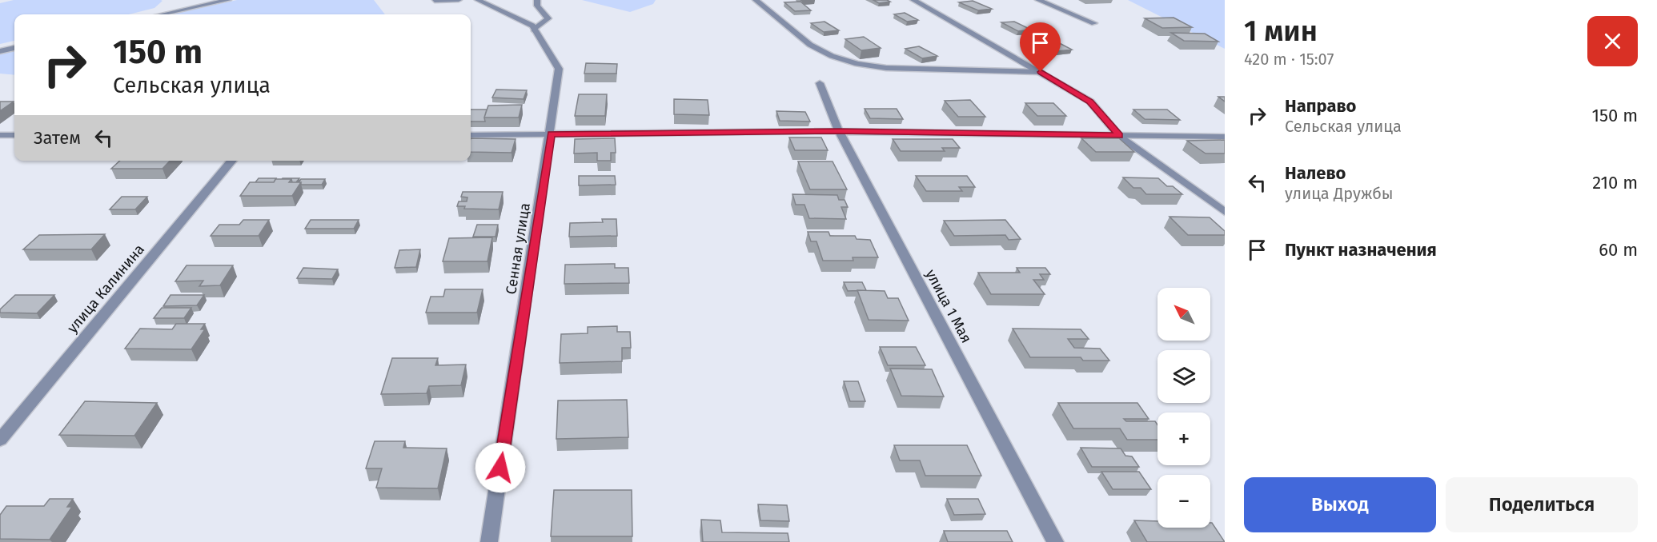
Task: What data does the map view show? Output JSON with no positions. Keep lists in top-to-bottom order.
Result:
{
  "streets": {
    "street": ["Сенная улица", "улица Калинина", "улица 1 Мая"]
  },
  "north": "top left",
  "page": {
    "heading": ["1 мин", "420 m · 15:07"],
    "turn": ["150 m", "Сельская улица"],
    "list": [
      {
        "name": "Направо",
        "note": "Сельская улица",
        "value": "150 m"
      },
      {
        "name": "Налево",
        "note": "улица Дружбы",
        "value": "210 m"
      },
      {
        "name": "Пункт назначения",
        "value": "60 m"
      }
    ],
    "then": "Затем",
    "map_buttons": ["+", "−"],
    "buttons": ["Выход", "Поделиться"]
  }
}
